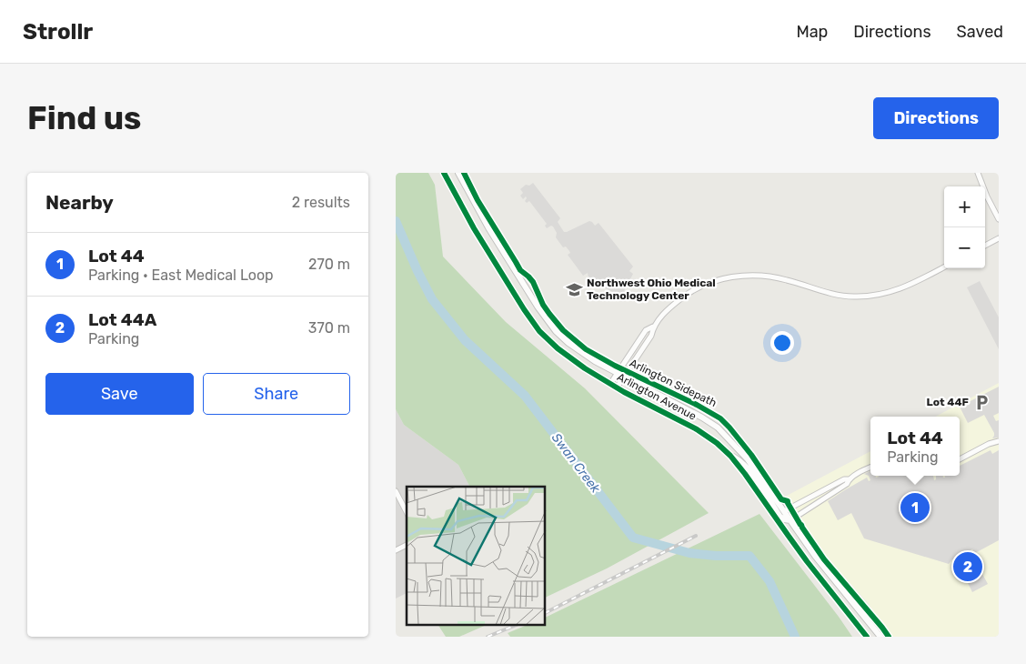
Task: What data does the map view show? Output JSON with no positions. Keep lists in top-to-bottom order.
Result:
{
  "streets": {
    "street": ["Arlington Avenue"],
    "cycle path": ["Arlington Sidepath"]
  },
  "water": ["Swan Creek"],
  "places": {
    "school or university": ["Northwest Ohio Medical Technology Center"],
    "parking": ["Lot 44F"]
  },
  "page": {
    "header": "Strollr",
    "nav": ["Map", "Directions", "Saved"],
    "buttons": [
      "Directions",
      ["Save", "Share"]
    ],
    "title": "Find us",
    "heading": ["Nearby", "2 results"],
    "map_buttons": ["+", "−"],
    "list": [
      {
        "mark": "1",
        "name": "Lot 44",
        "note": "Parking · East Medical Loop",
        "value": "270 m"
      },
      {
        "mark": "2",
        "name": "Lot 44A",
        "note": "Parking",
        "value": "370 m"
      }
    ],
    "popup": ["Lot 44", "Parking"],
    "pins": ["1", "2"]
  }
}
